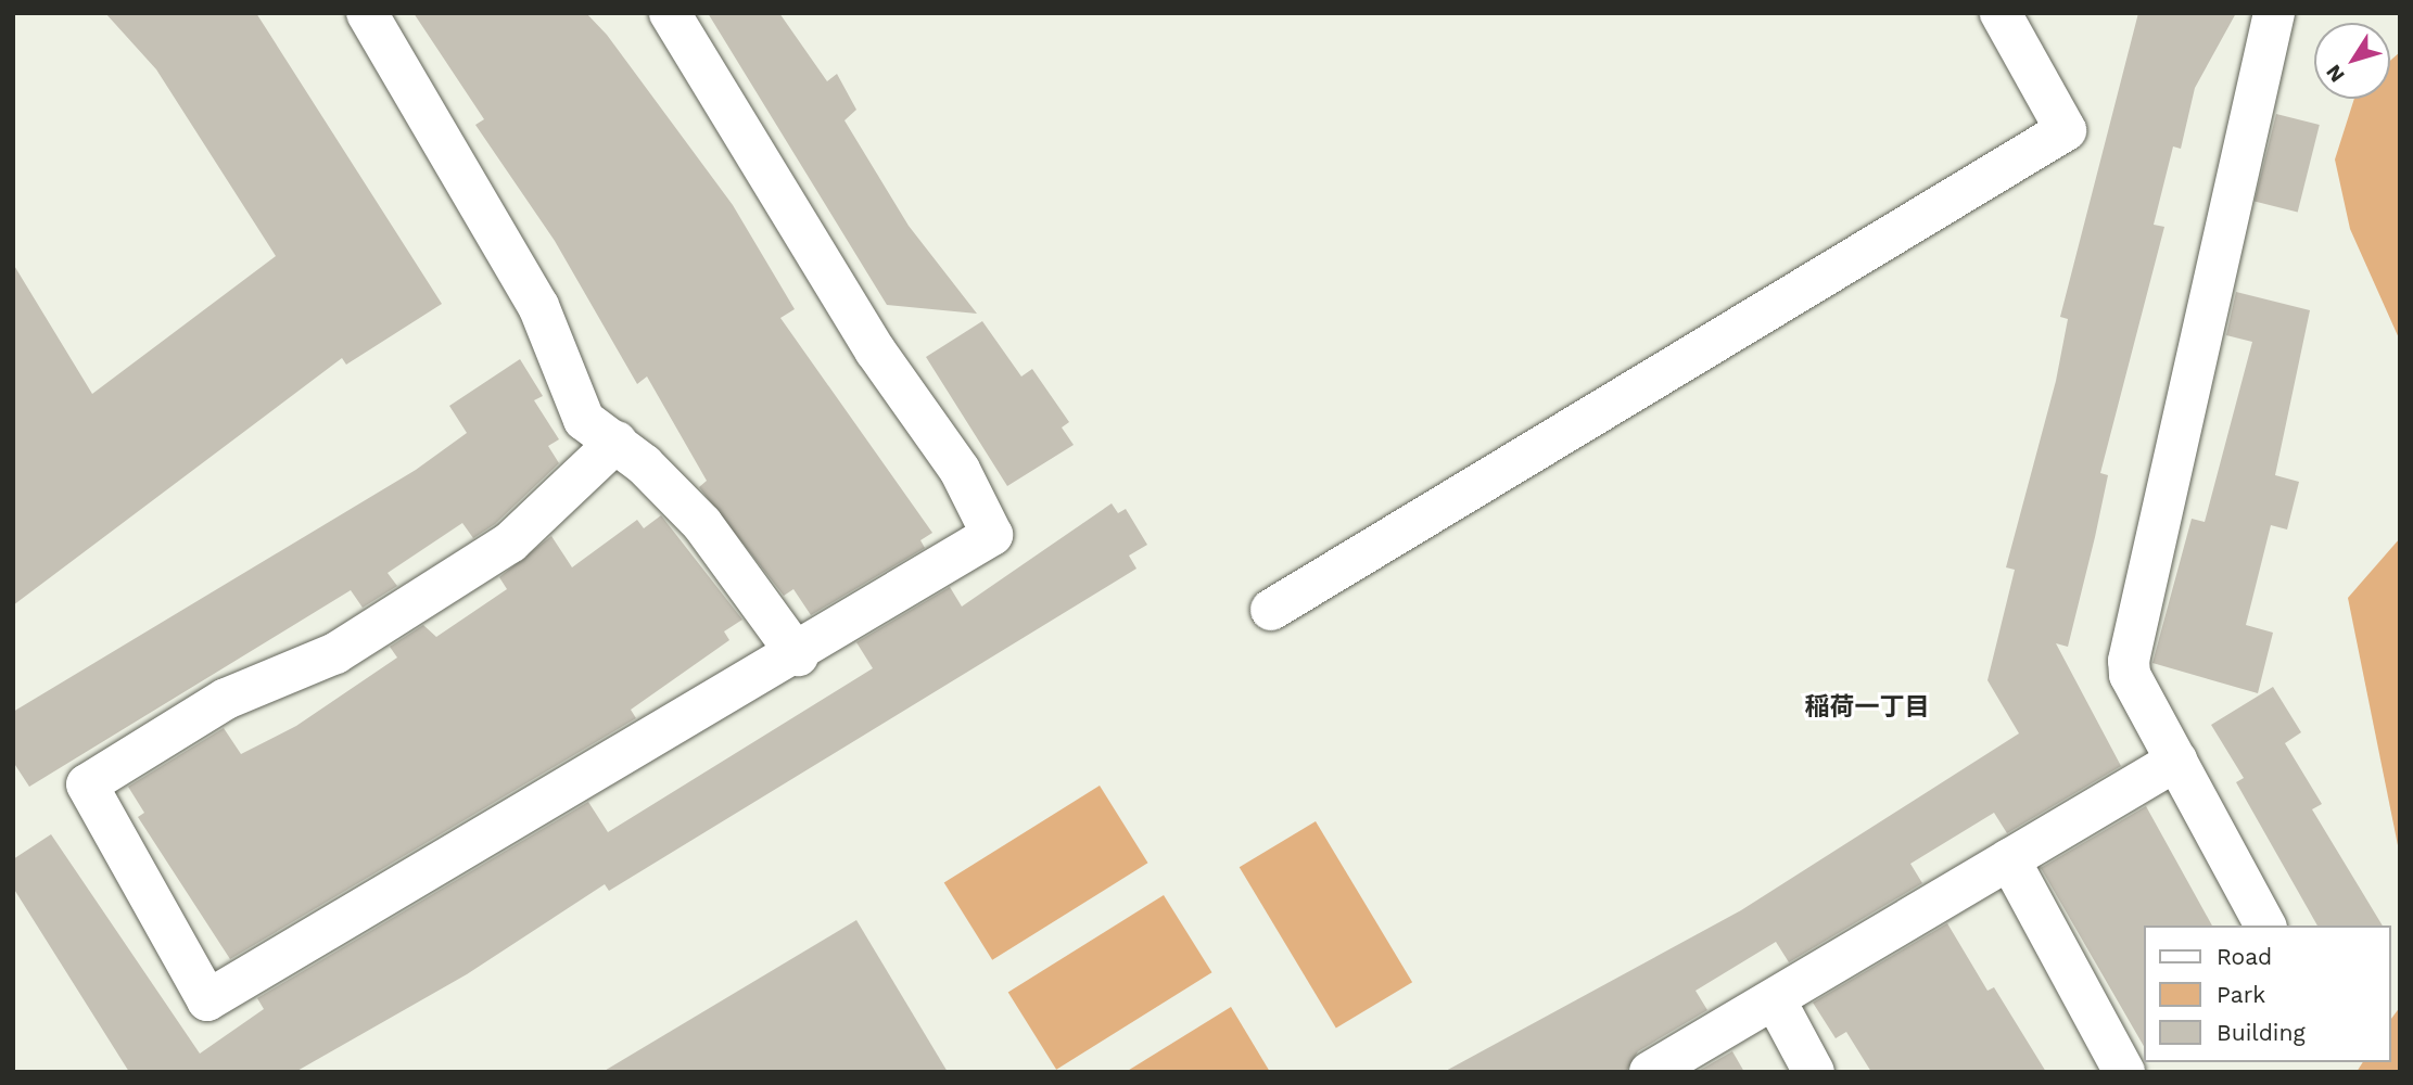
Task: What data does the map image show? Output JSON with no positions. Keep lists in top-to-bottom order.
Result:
{
  "districts": ["稲荷一丁目"],
  "legend": ["Road", "Park", "Building"],
  "north": "bottom left"
}
